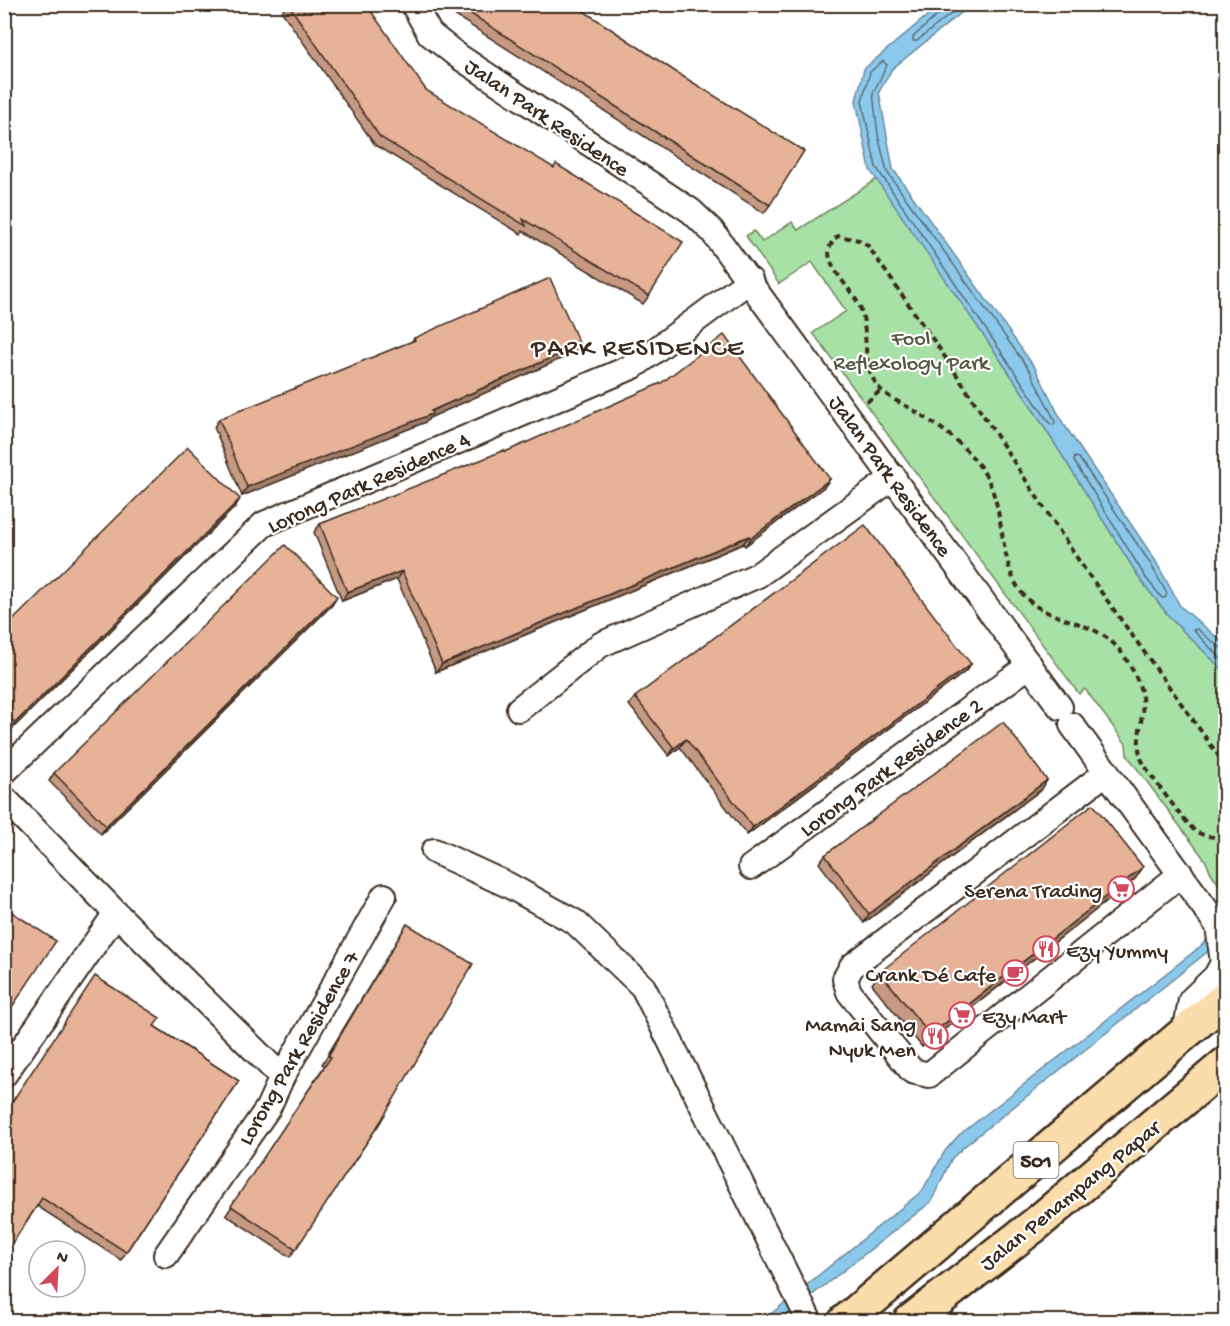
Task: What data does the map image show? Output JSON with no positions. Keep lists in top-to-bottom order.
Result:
{
  "streets": {
    "main road": ["501", "Jalan Penampang Papar"],
    "street": [
      "Jalan Park Residence",
      "Lorong Park Residence 4",
      "Lorong Park Residence 2",
      "Lorong Park Residence 7"
    ]
  },
  "crossings": [
    ["Jalan Park Residence", "Lorong Park Residence 4"],
    ["Jalan Park Residence", "Lorong Park Residence 2"],
    ["Jalan Park Residence", "Jalan Penampang Papar"]
  ],
  "districts": ["PARK RESIDENCE"],
  "parks": ["Fool Reflexology Park"],
  "places": {
    "supermarket": ["Serena Trading", "Ezy Mart"],
    "restaurant": ["Ezy Yummy", "Mamai Sang Nyuk Men"],
    "cafe": ["Crank Dé Cafe"]
  },
  "north": "top right"
}
